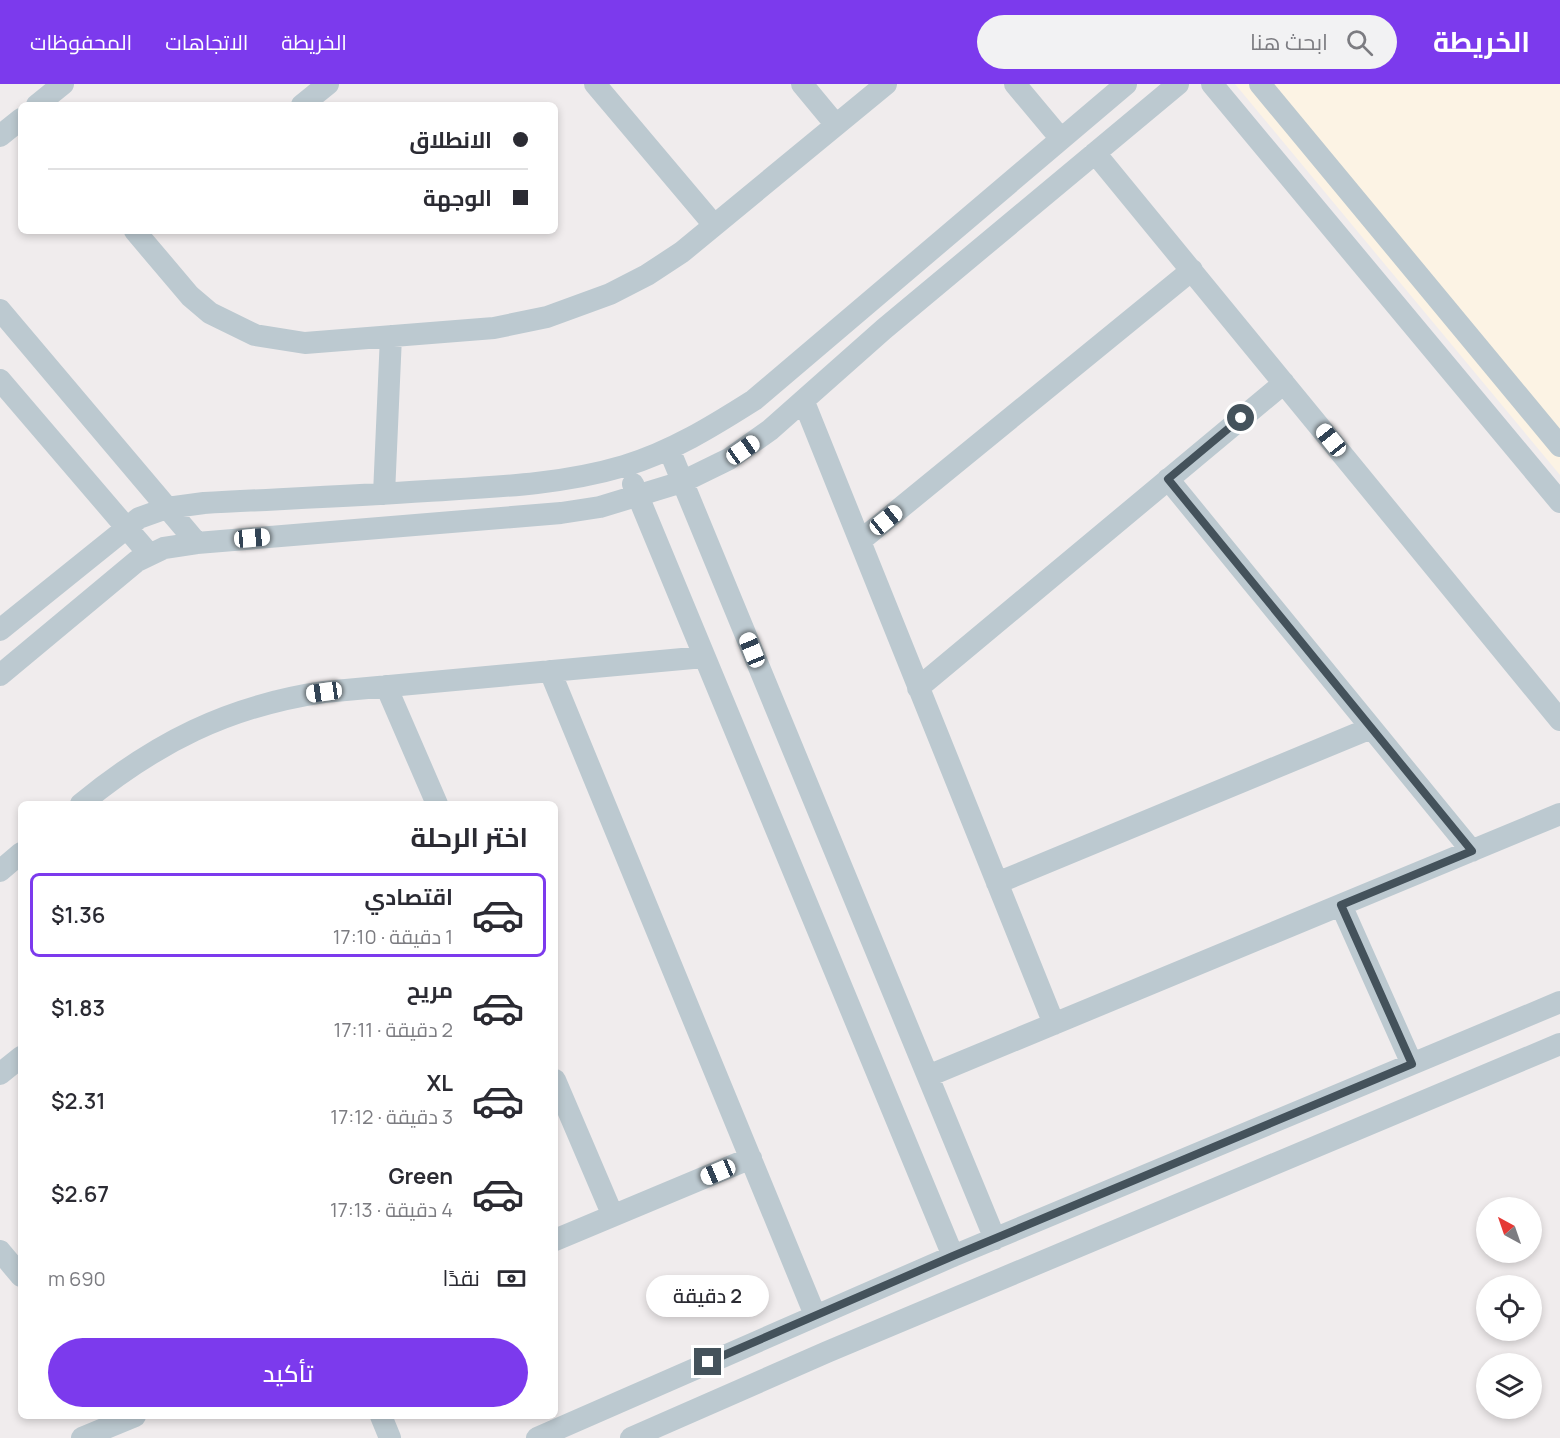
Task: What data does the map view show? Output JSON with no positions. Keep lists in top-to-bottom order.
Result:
{
  "north": "top left",
  "page": {
    "header": "الخريطة",
    "search": "ابحث هنا",
    "nav": ["الخريطة", "الاتجاهات", "المحفوظات"],
    "banner": ["الانطلاق", "الوجهة"],
    "heading": "اختر الرحلة",
    "list": [
      {
        "name": "اقتصادي",
        "note": "1 دقيقة · 17:10",
        "value": "$1.36"
      },
      {
        "name": "مريح",
        "note": "2 دقيقة · 17:11",
        "value": "$1.83"
      },
      {
        "name": "XL",
        "note": "3 دقيقة · 17:12",
        "value": "$2.31"
      },
      {
        "name": "Green",
        "note": "4 دقيقة · 17:13",
        "value": "$2.67"
      }
    ],
    "pay": ["نقدًا", "690 m"],
    "bubble": "2 دقيقة",
    "buttons": "تأكيد"
  }
}
